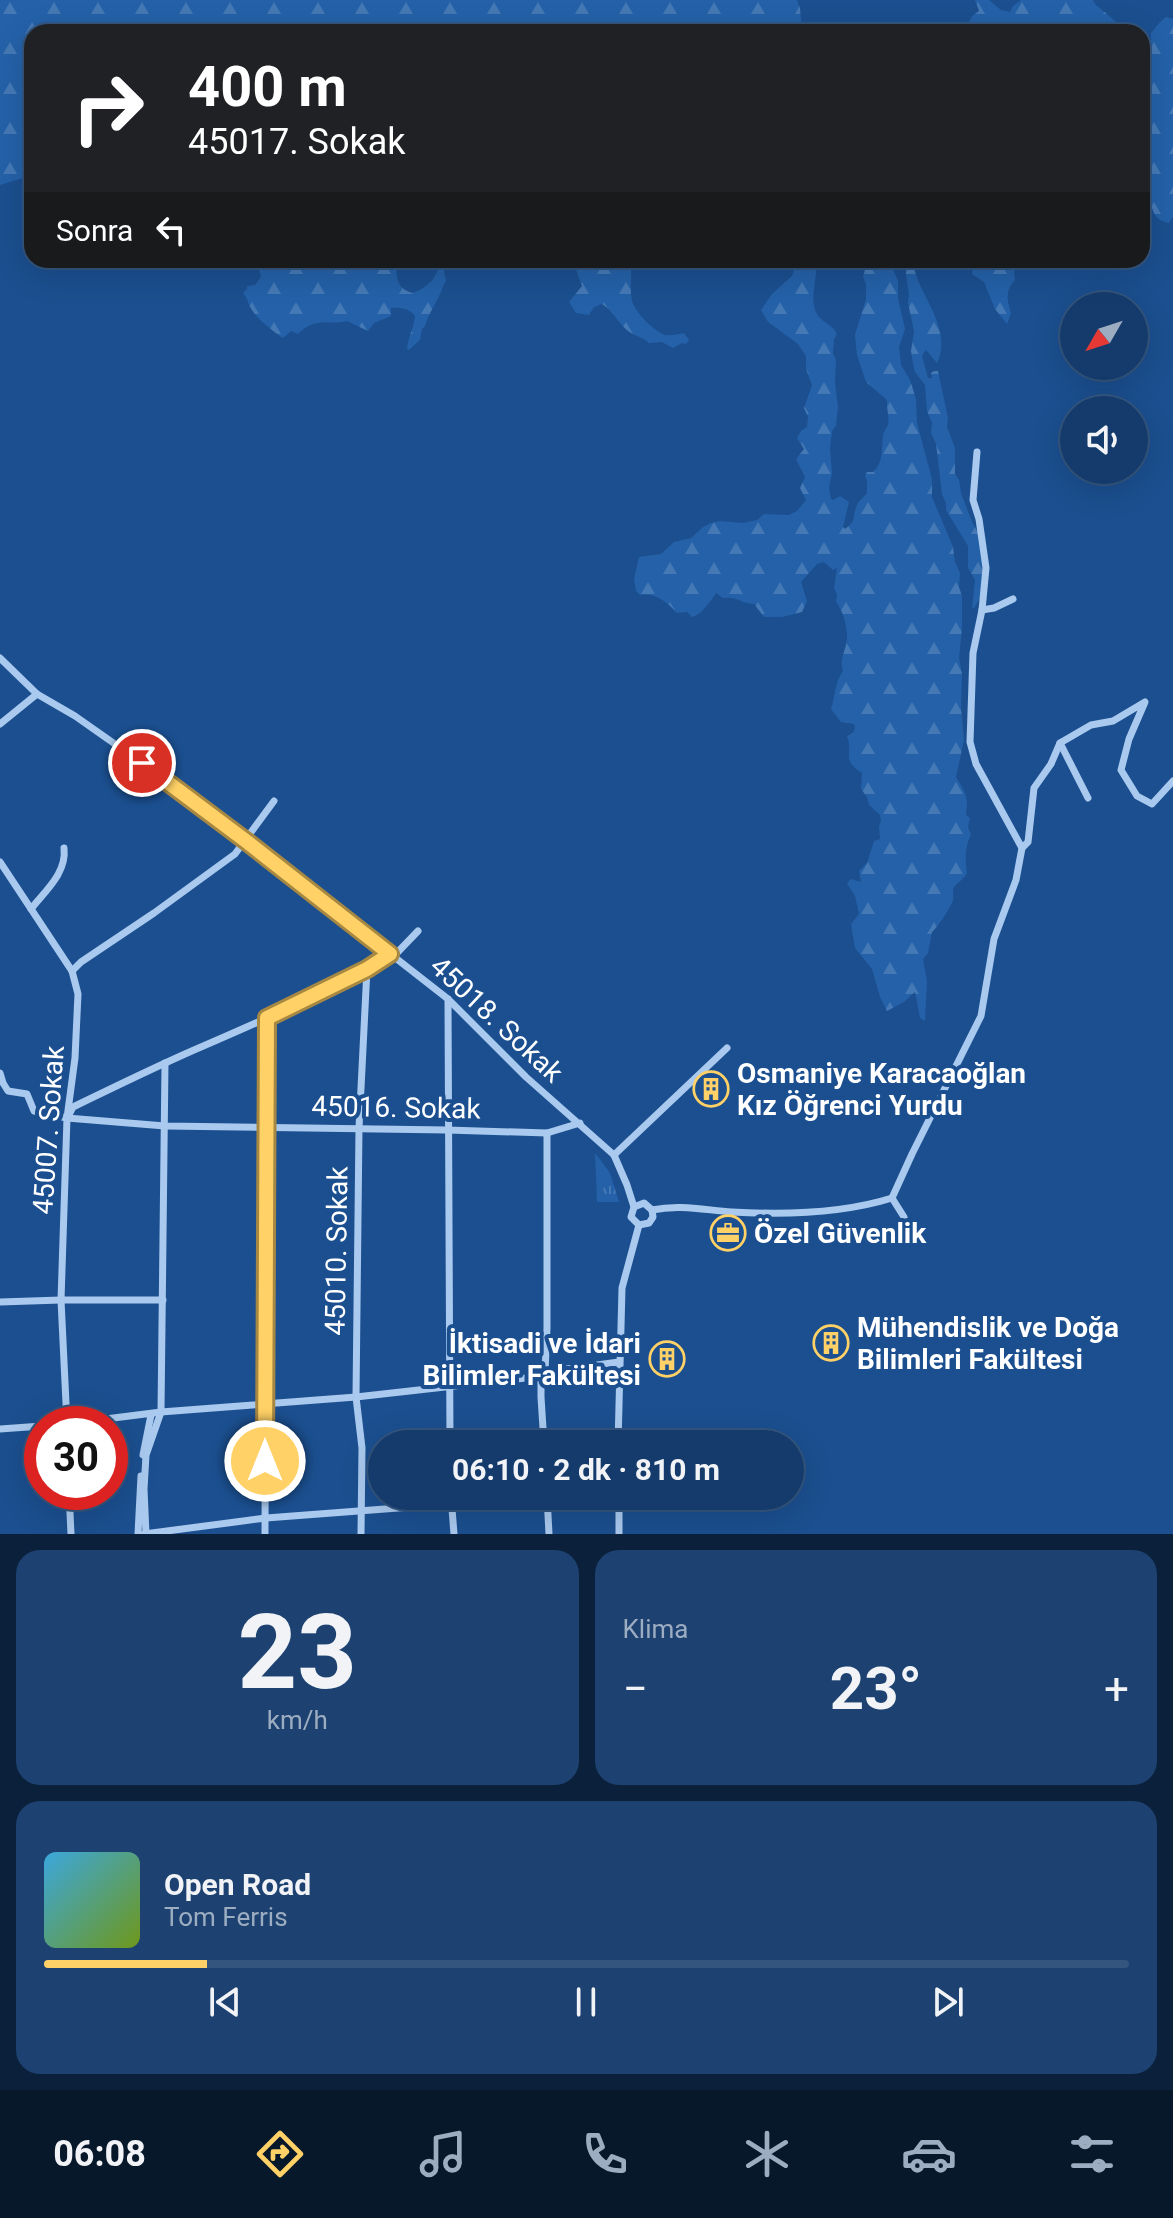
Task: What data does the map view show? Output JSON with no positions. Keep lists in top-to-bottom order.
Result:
{
  "streets": {
    "street": [
      "45018. Sokak",
      "45016. Sokak",
      "45007. Sokak",
      "45010. Sokak"
    ]
  },
  "crossings": [
    ["45018. Sokak", "45016. Sokak"],
    ["45016. Sokak", "45007. Sokak"],
    ["45016. Sokak", "45010. Sokak"]
  ],
  "places": {
    "building": ["Osmaniye Karacaoğlan Kız Öğrenci Yurdu", "Mühendislik ve Doğa Bilimleri Fakültesi", "İktisadi ve İdari Bilimler Fakültesi"],
    "office": ["Özel Güvenlik"]
  },
  "north": "bottom left",
  "page": {
    "turn": ["400 m", "45017. Sokak"],
    "then": "Sonra",
    "limit": "30",
    "trip": "06:10 · 2 dk · 810 m",
    "tile": [
      ["23", "km/h"],
      "Klima"
    ],
    "heat": ["−", "23°", "+"],
    "song": ["Open Road", "Tom Ferris"],
    "tabs": "06:08"
  }
}
